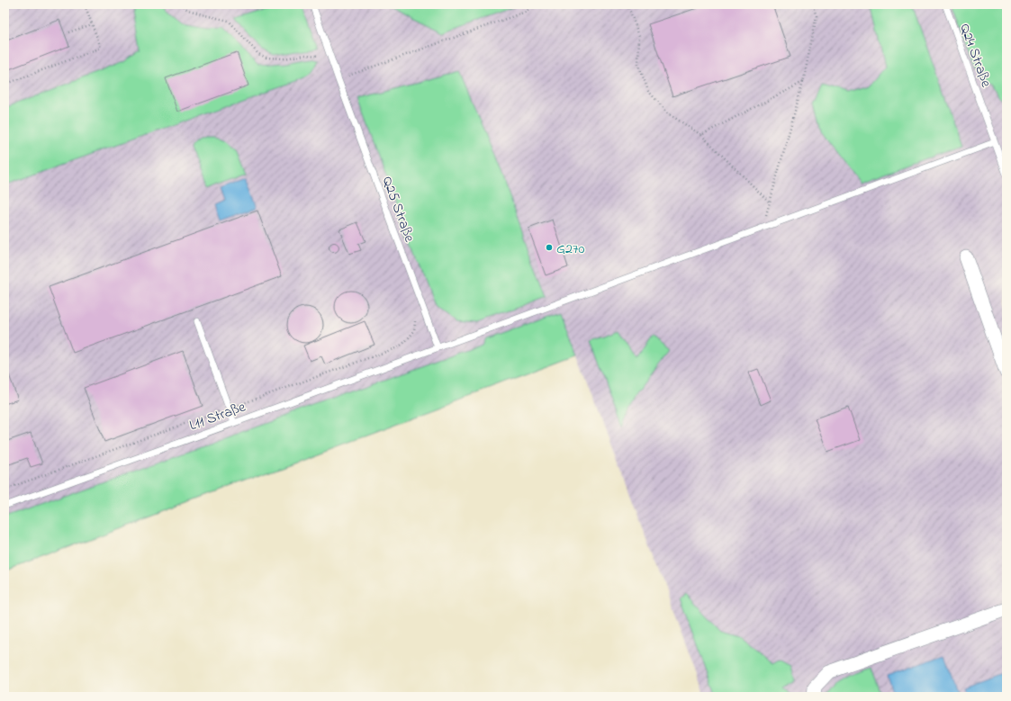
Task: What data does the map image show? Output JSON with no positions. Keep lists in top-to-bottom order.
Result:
{
  "streets": {
    "lane": ["Q24 Straße", "Q25 Straße", "L11 Straße"]
  },
  "crossings": [
    ["Q24 Straße", "L11 Straße"],
    ["Q25 Straße", "L11 Straße"]
  ],
  "places": ["G270"]
}
